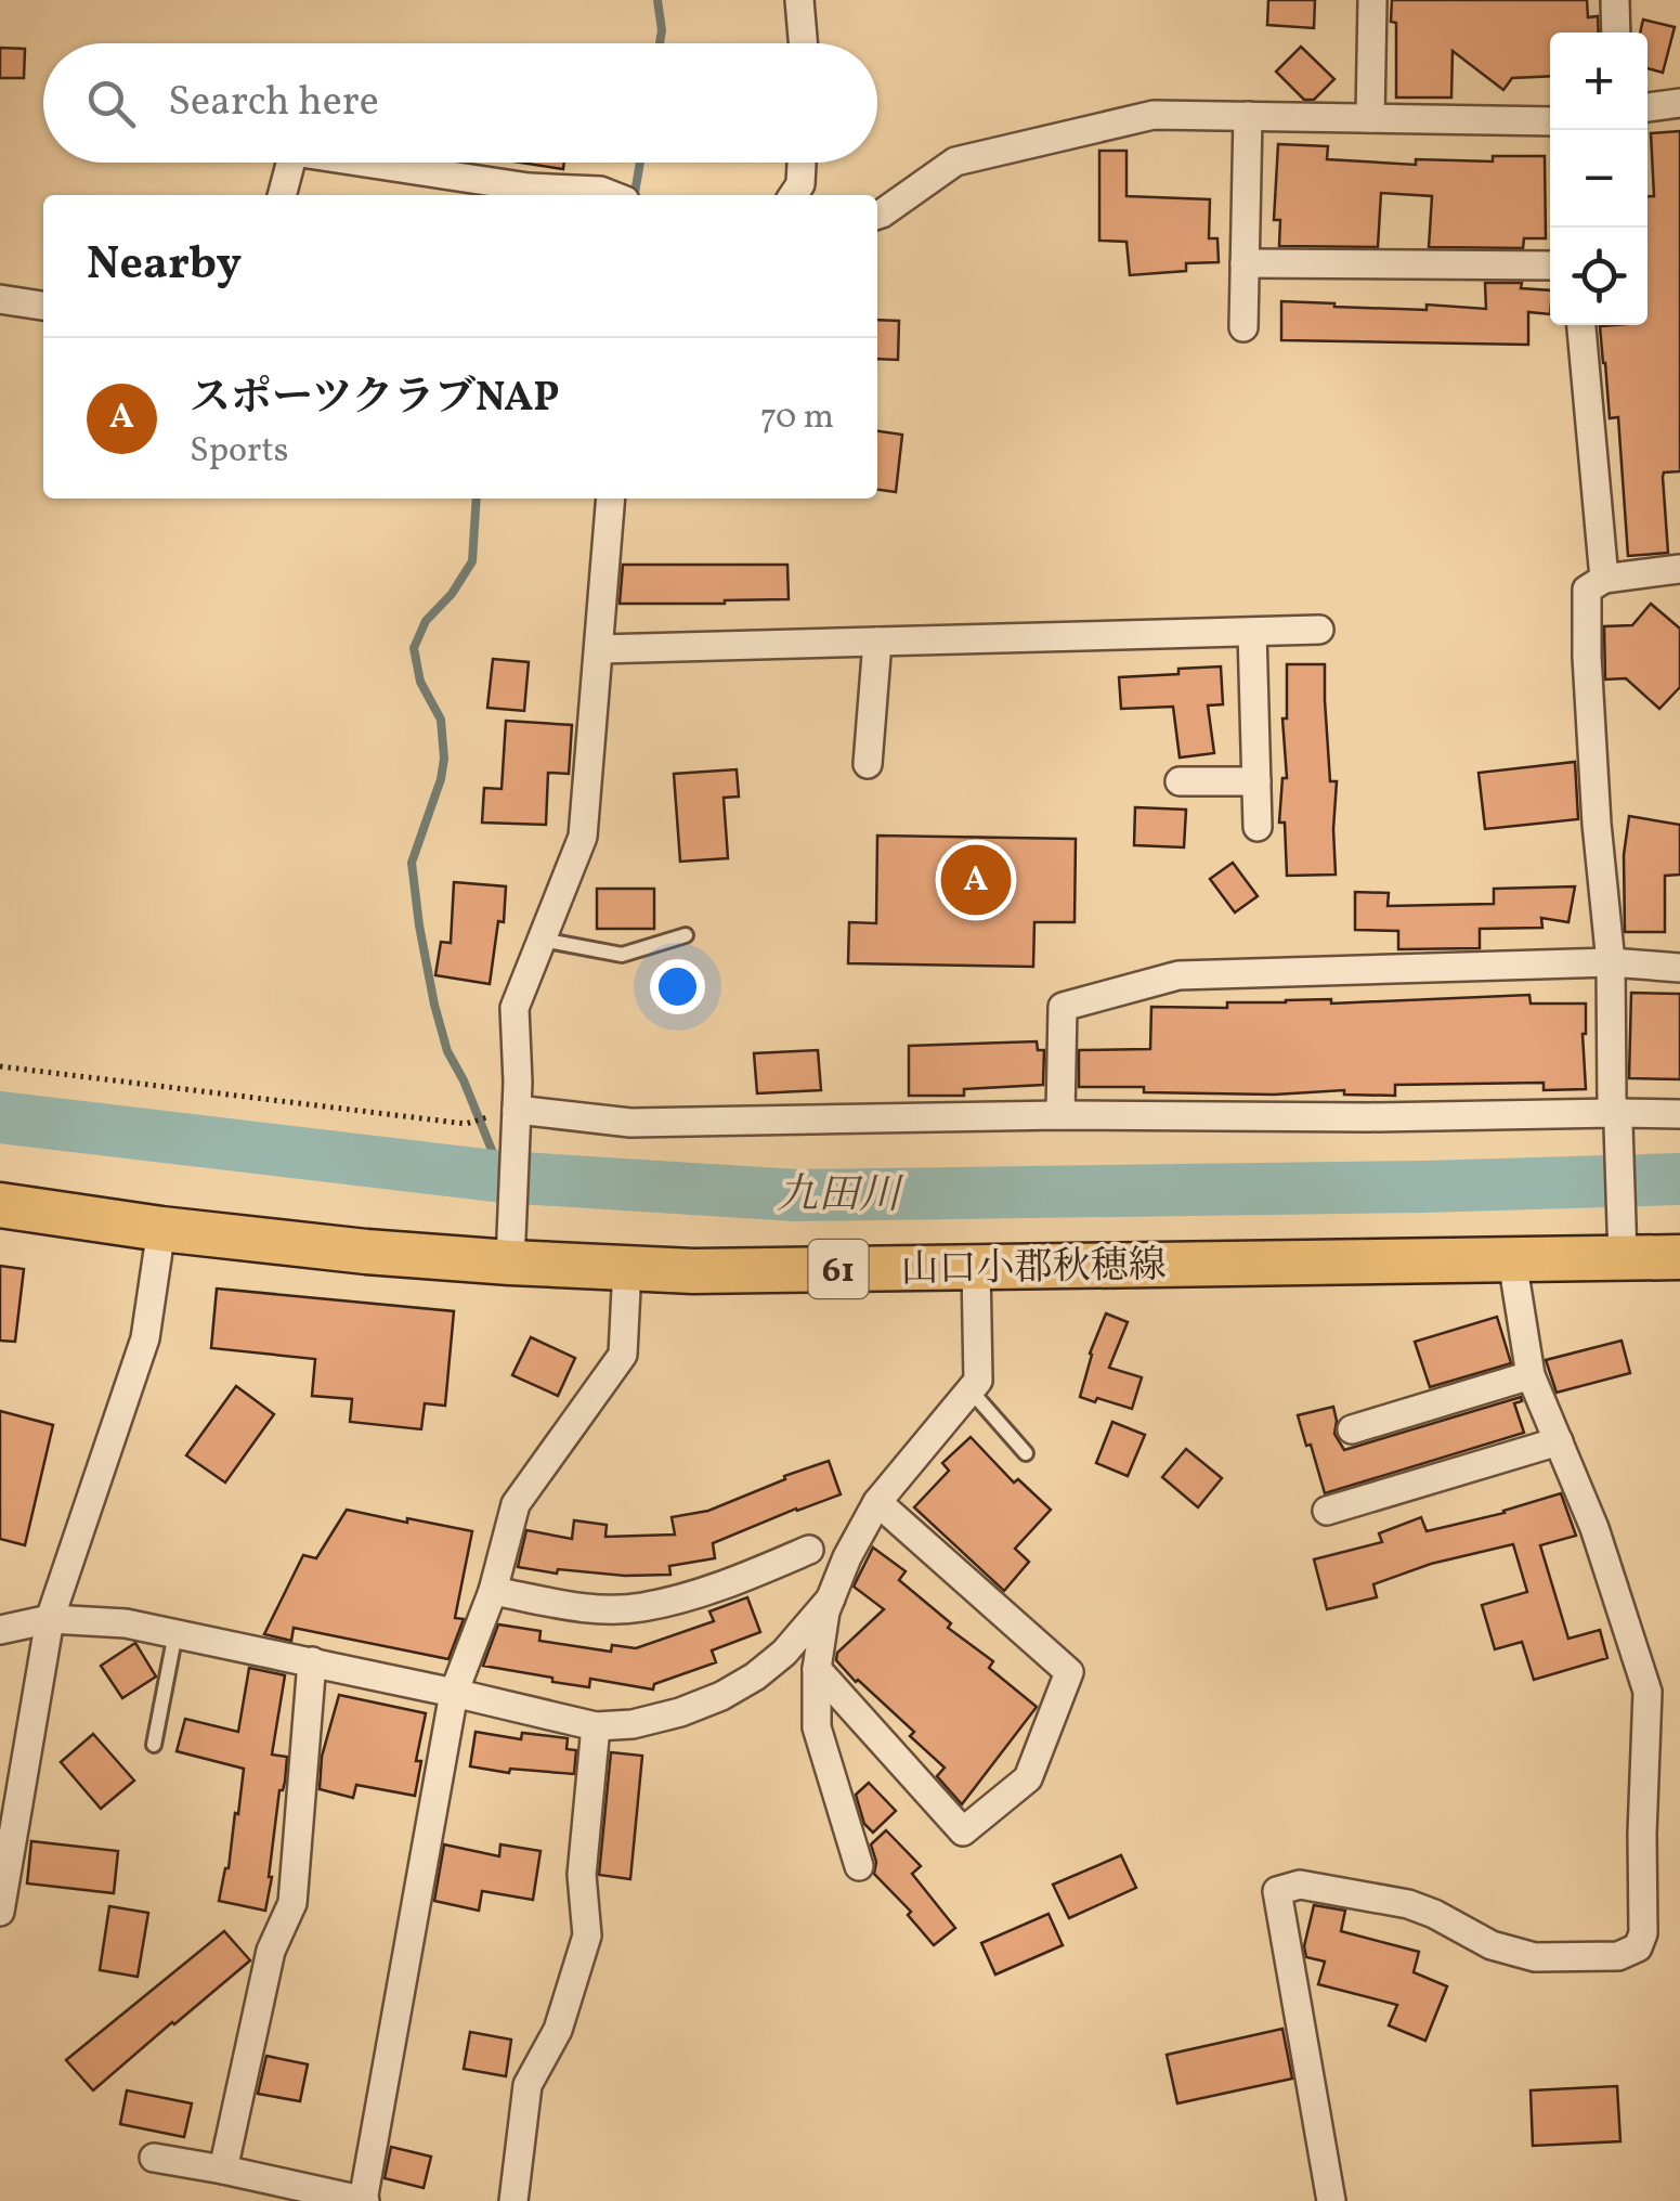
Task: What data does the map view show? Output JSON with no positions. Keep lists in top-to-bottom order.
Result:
{
  "streets": {
    "main road": ["山口小郡秋穂線", "61"]
  },
  "water": ["九田川"],
  "page": {
    "map_buttons": ["+", "−"],
    "search": "Search here",
    "heading": "Nearby",
    "list": [
      {
        "mark": "A",
        "name": "スポーツクラブNAP",
        "note": "Sports",
        "value": "70 m"
      }
    ],
    "pins": "A"
  }
}
